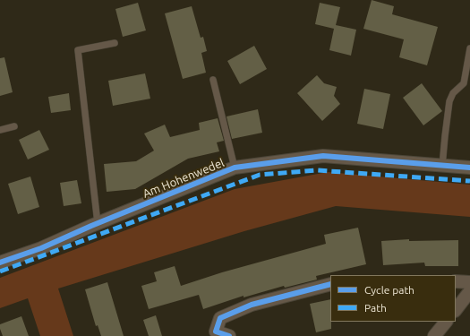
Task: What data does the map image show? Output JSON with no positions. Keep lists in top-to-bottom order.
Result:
{
  "streets": {
    "street": ["Am Hohenwedel"]
  },
  "legend": ["Cycle path", "Path"]
}
